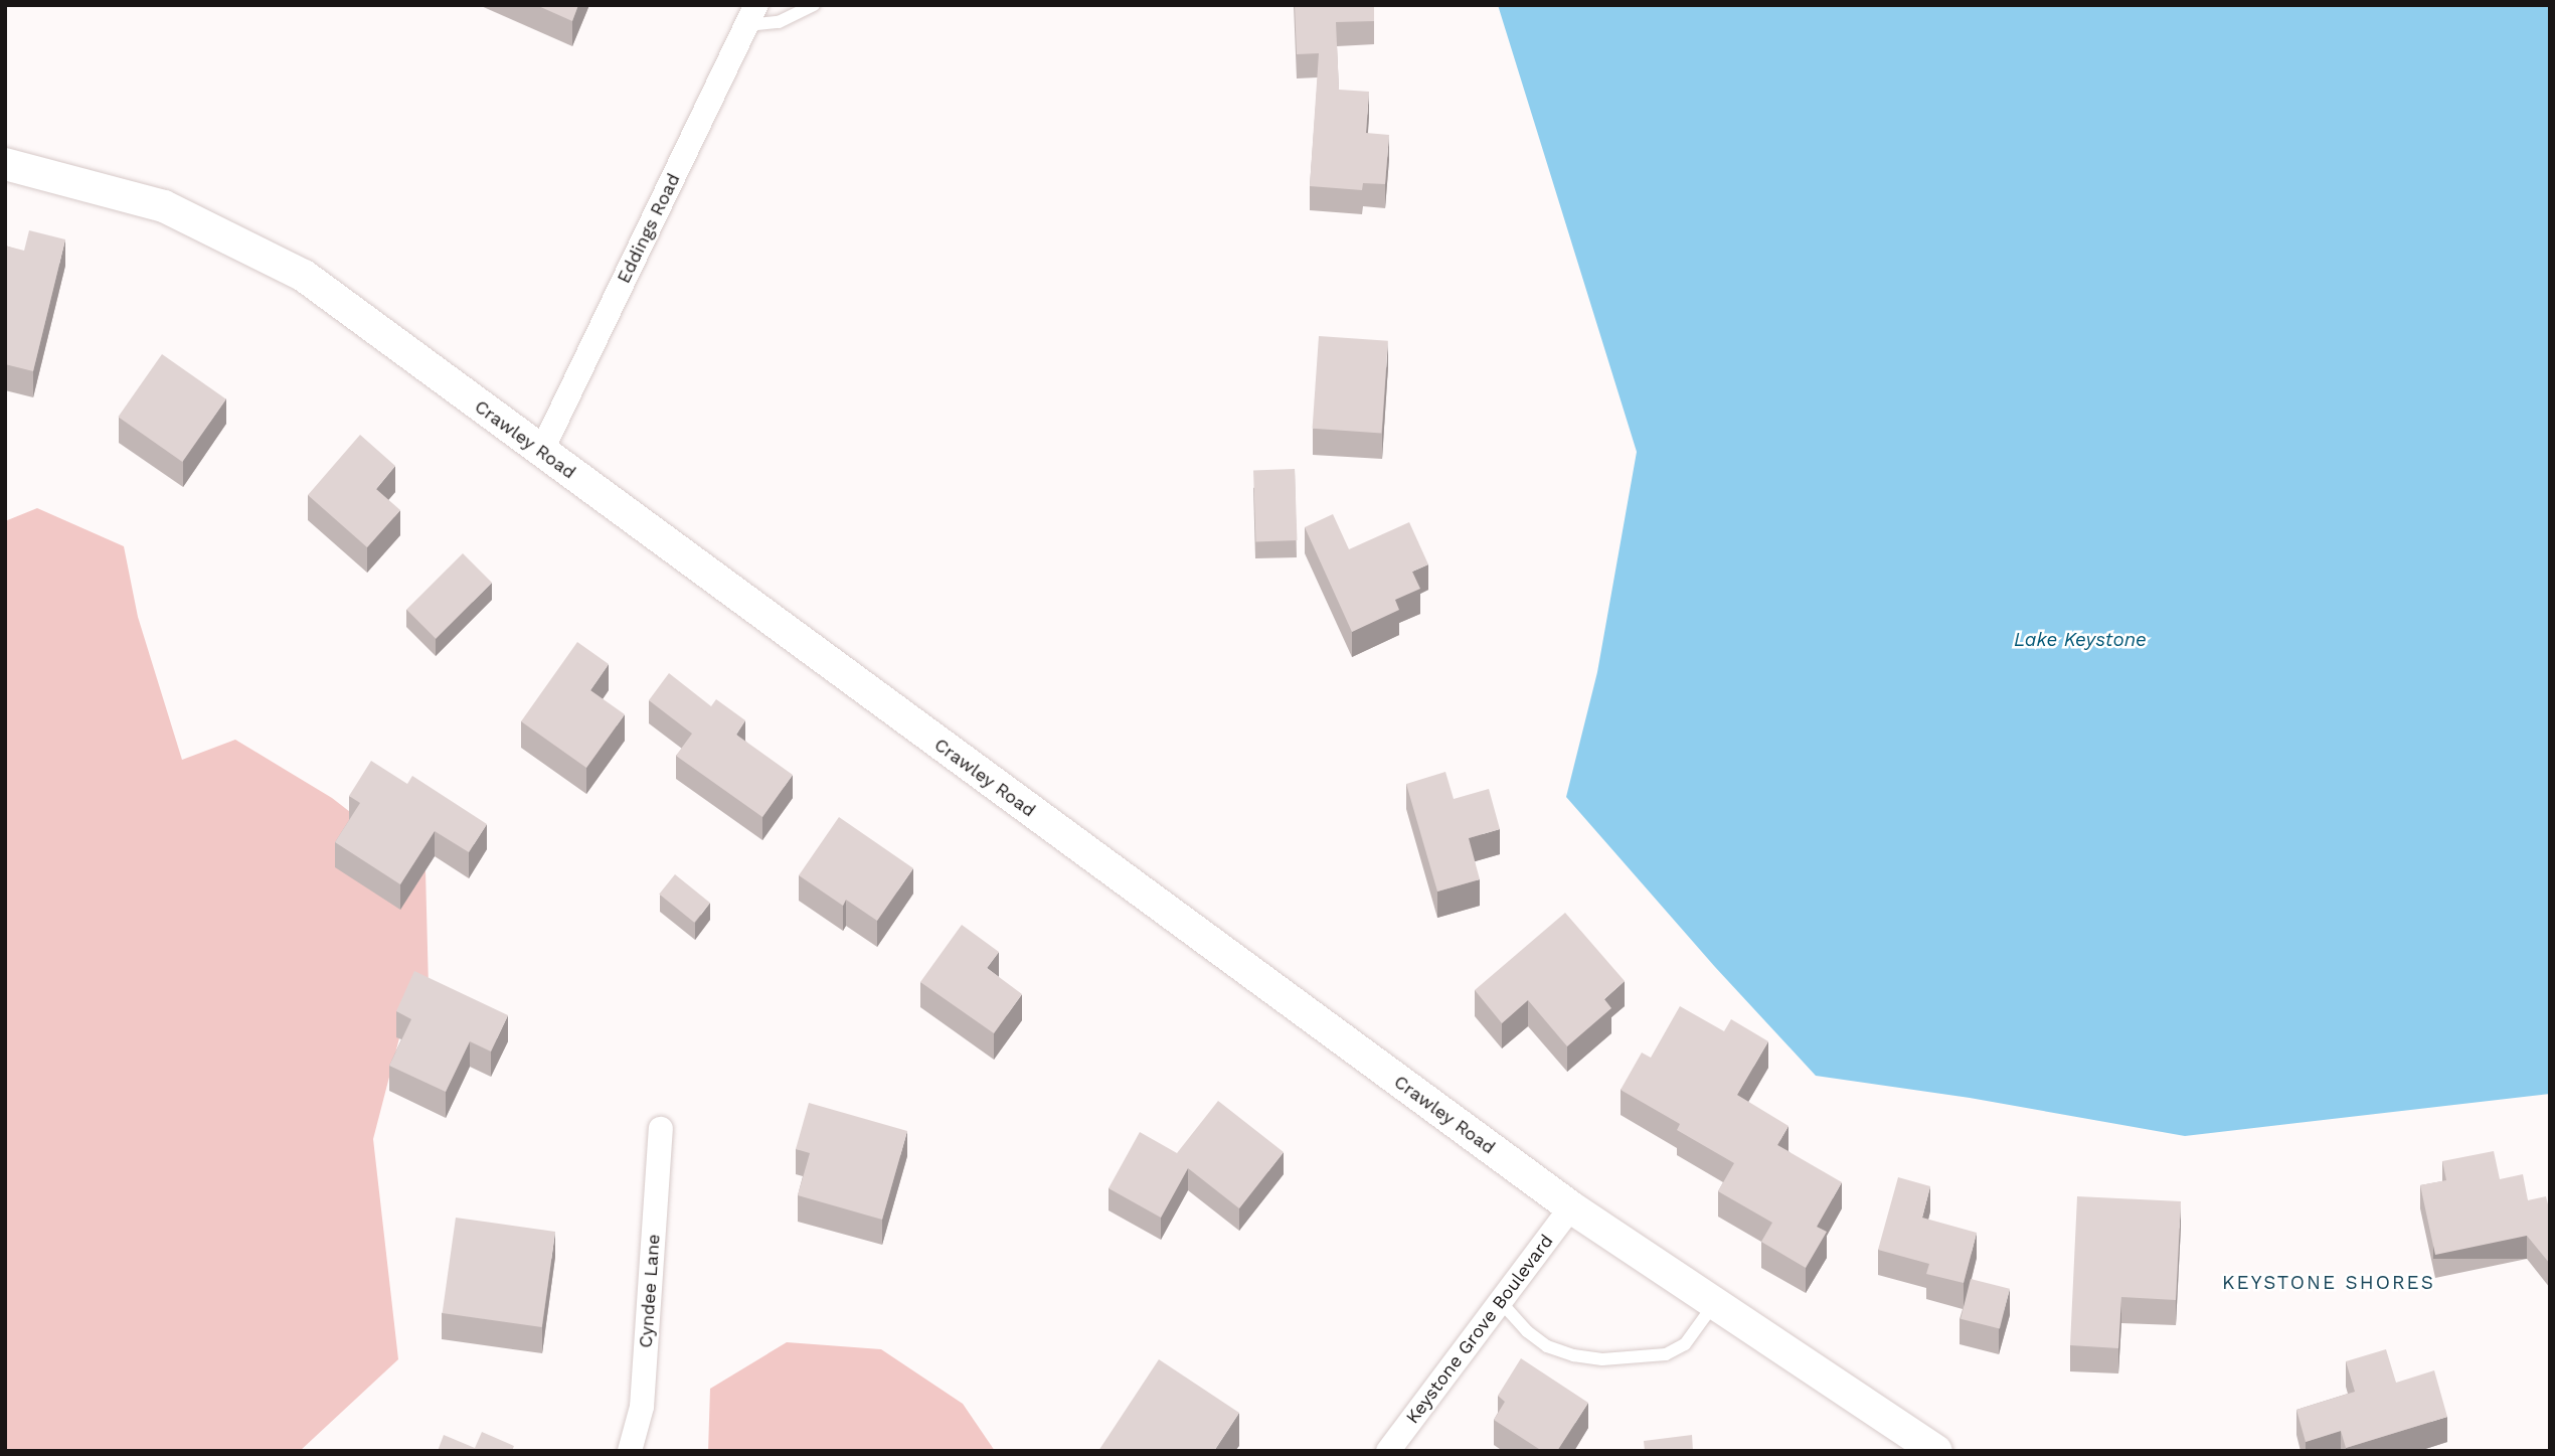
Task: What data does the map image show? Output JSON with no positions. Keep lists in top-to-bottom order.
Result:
{
  "streets": {
    "street": [
      "Eddings Road",
      "Crawley Road",
      "Cyndee Lane",
      "Keystone Grove Boulevard"
    ]
  },
  "crossings": [
    ["Eddings Road", "Crawley Road"],
    ["Crawley Road", "Keystone Grove Boulevard"]
  ],
  "districts": ["KEYSTONE SHORES"],
  "water": ["Lake Keystone"]
}
